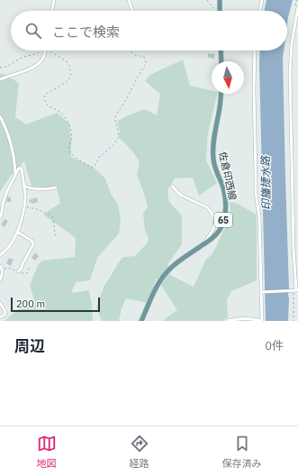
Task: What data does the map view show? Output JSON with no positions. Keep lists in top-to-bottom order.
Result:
{
  "streets": {
    "main road": ["佐倉印西線", "65"]
  },
  "water": ["印旛捷水路"],
  "scale_bar": "200 m",
  "north": "bottom",
  "page": {
    "search": "ここで検索",
    "scale": "200 m",
    "heading": ["周辺", "0件"],
    "nav": ["地図", "経路", "保存済み"]
  }
}
